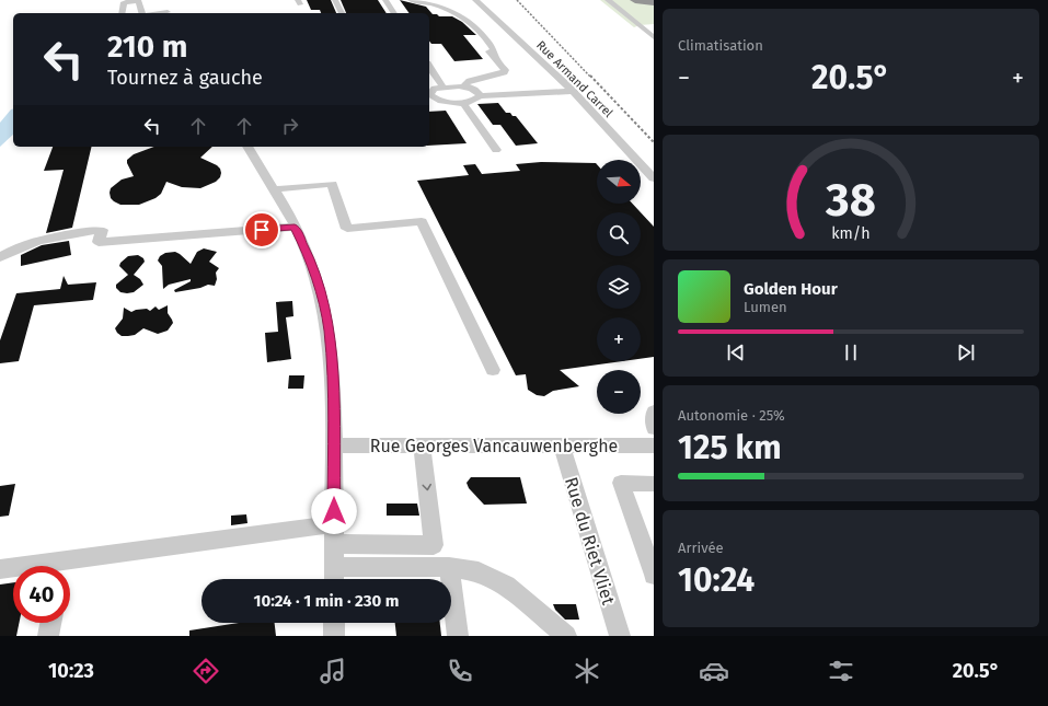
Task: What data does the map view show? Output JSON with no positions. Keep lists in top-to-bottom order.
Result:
{
  "streets": {
    "street": ["Rue Armand Carrel", "Rue Georges Vancauwenberghe", "Rue du Riet Vliet"]
  },
  "crossings": [
    ["Rue Georges Vancauwenberghe", "Rue du Riet Vliet"]
  ],
  "north": "right",
  "page": {
    "tile": [
      "Climatisation",
      ["Autonomie · 25%", "125 km"],
      ["Arrivée", "10:24"]
    ],
    "turn": ["210 m", "Tournez à gauche"],
    "heat": ["−", "20.5°", "+"],
    "map_buttons": ["+", "−"],
    "song": ["Golden Hour", "Lumen"],
    "limit": "40",
    "trip": "10:24 · 1 min · 230 m",
    "tabs": ["10:23", "20.5°"],
    "gauge": ["38", "km/h"]
  }
}
